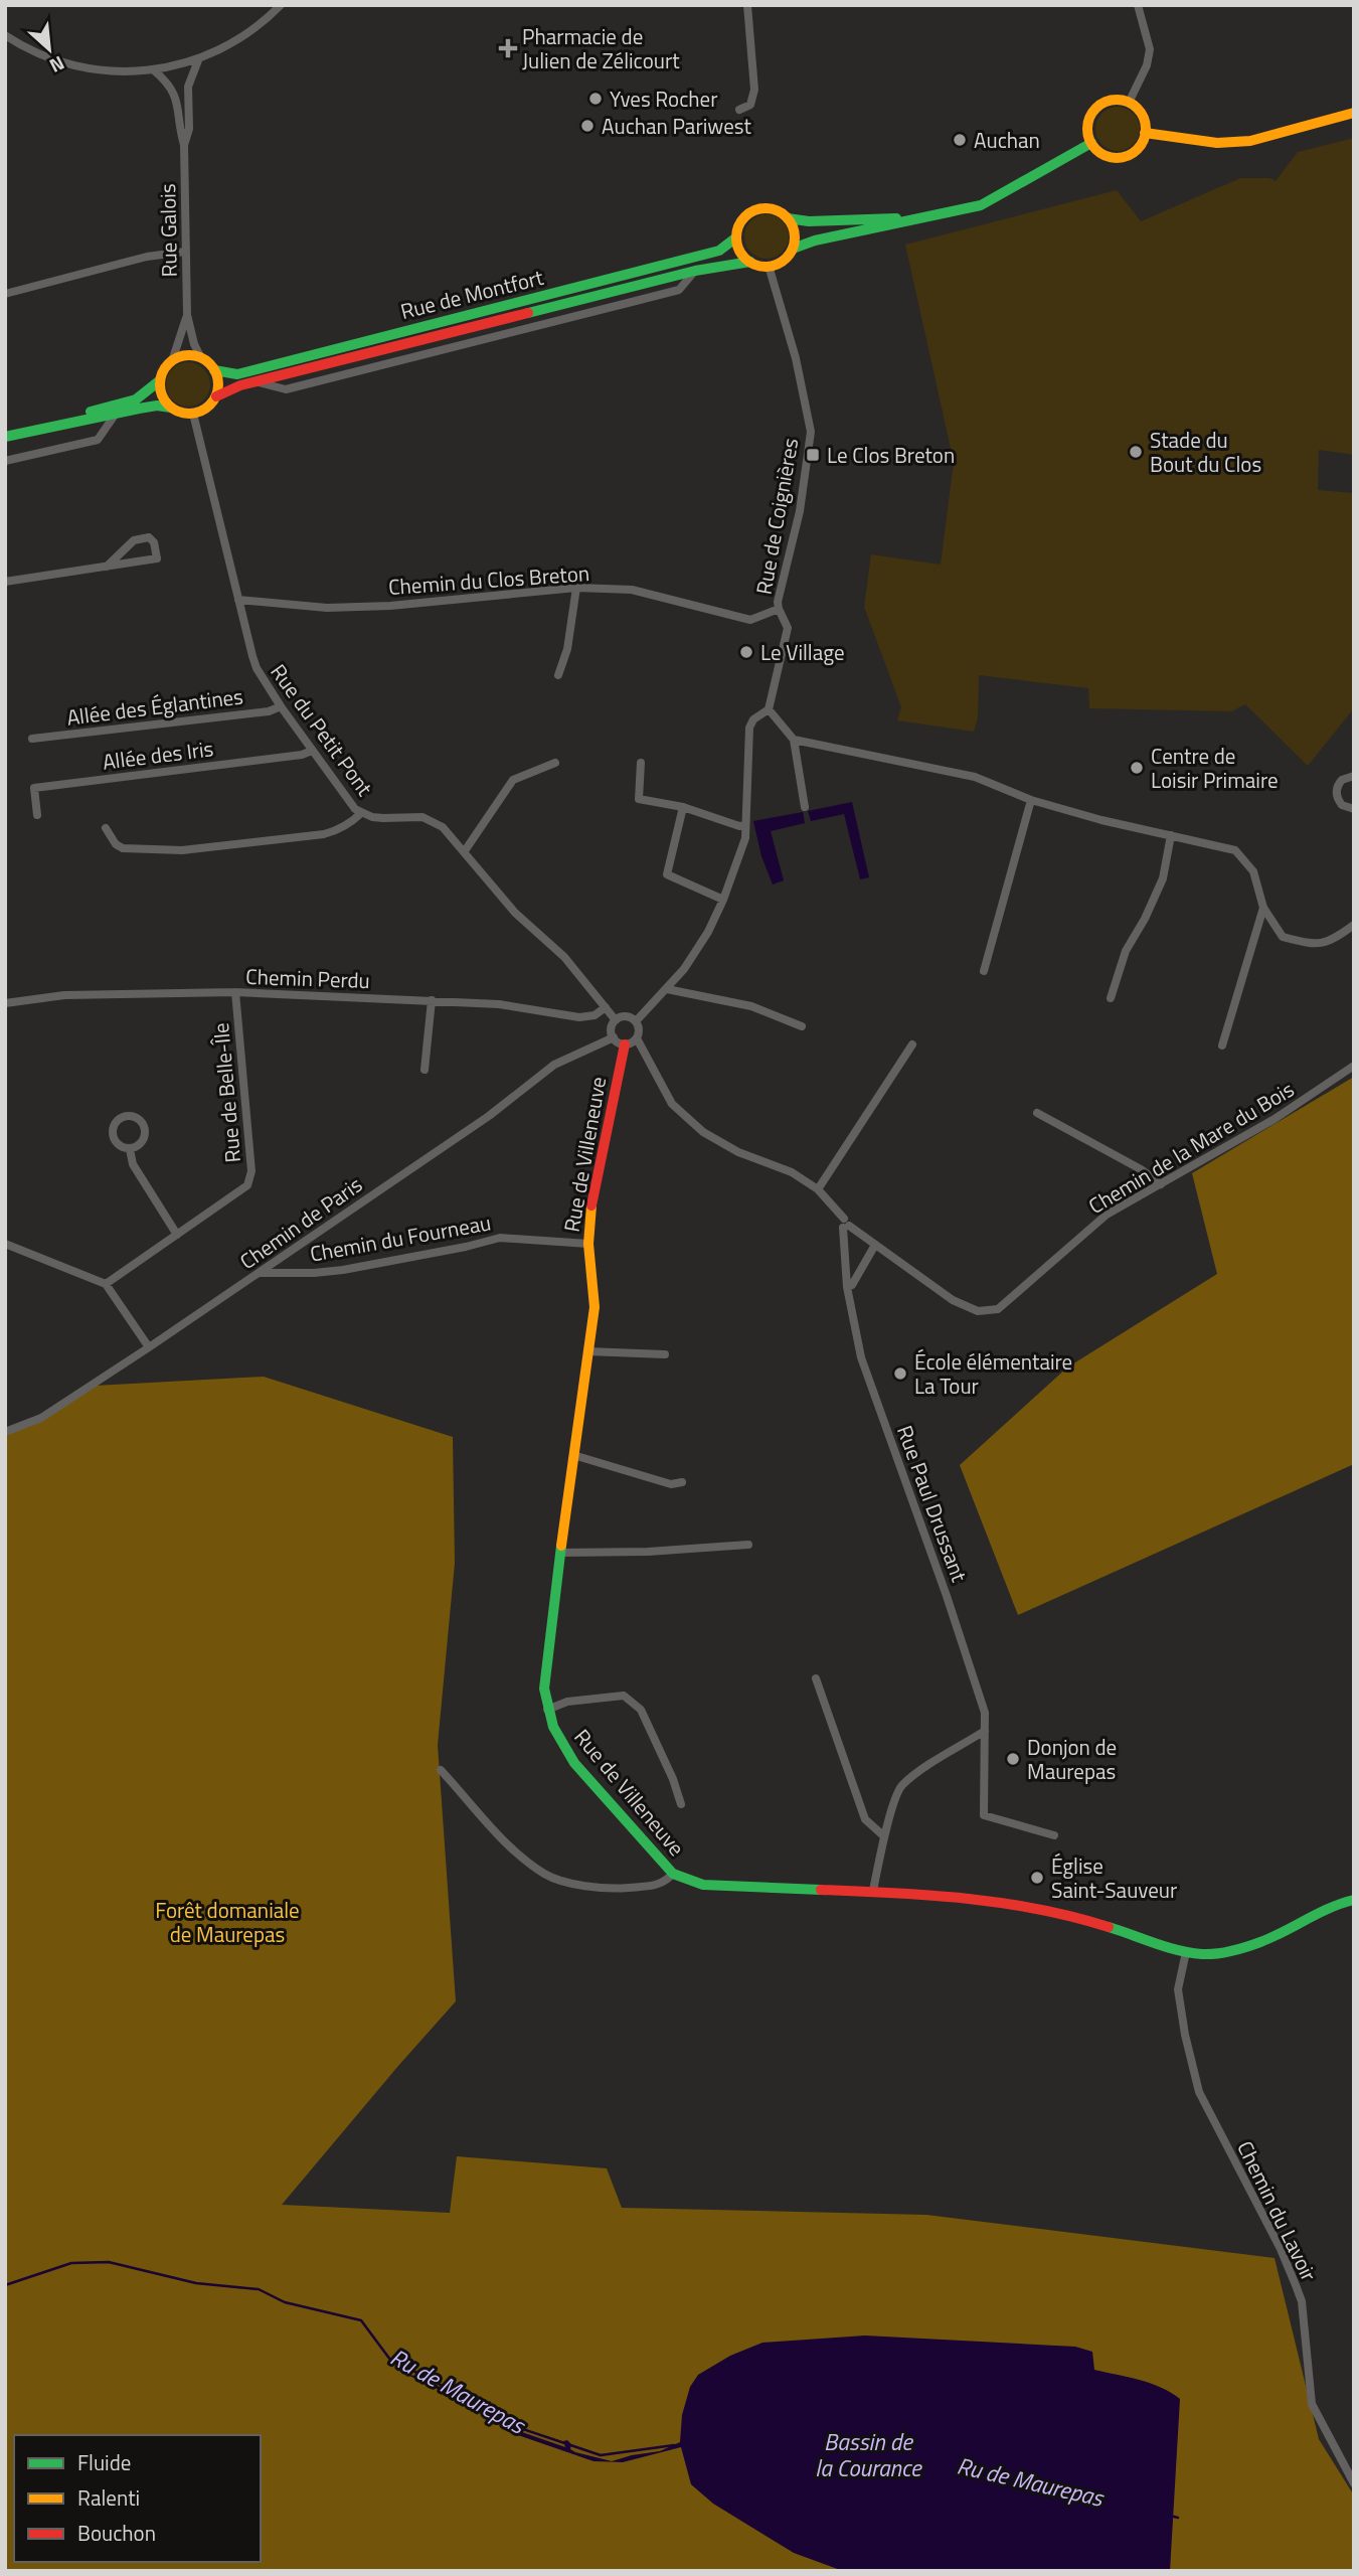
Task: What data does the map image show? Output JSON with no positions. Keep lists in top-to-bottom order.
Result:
{
  "streets": {
    "street": [
      "Rue Galois",
      "Rue de Montfort",
      "Rue de Coignières",
      "Chemin du Clos Breton",
      "Allée des Églantines",
      "Rue du Petit Pont",
      "Allée des Iris",
      "Chemin Perdu",
      "Rue de Belle-Île",
      "Chemin de la Mare du Bois",
      "Rue de Villeneuve",
      "Chemin de Paris",
      "Chemin du Fourneau",
      "Rue Paul Drussant",
      "Chemin du Lavoir"
    ]
  },
  "crossings": [
    ["Rue Galois", "Rue de Montfort"],
    ["Rue Galois", "Rue du Petit Pont"],
    ["Rue de Montfort", "Rue de Coignières"],
    ["Rue de Montfort", "Rue du Petit Pont"],
    ["Rue de Coignières", "Chemin du Clos Breton"],
    ["Chemin du Clos Breton", "Rue du Petit Pont"],
    ["Allée des Églantines", "Rue du Petit Pont"],
    ["Rue du Petit Pont", "Allée des Iris"],
    ["Rue du Petit Pont", "Chemin Perdu"],
    ["Rue du Petit Pont", "Rue de Villeneuve"],
    ["Rue du Petit Pont", "Chemin de Paris"],
    ["Chemin Perdu", "Rue de Belle-Île"],
    ["Chemin de la Mare du Bois", "Rue Paul Drussant"],
    ["Rue de Villeneuve", "Chemin de Paris"],
    ["Rue de Villeneuve", "Chemin du Fourneau"],
    ["Rue de Villeneuve", "Chemin du Lavoir"],
    ["Chemin de Paris", "Chemin du Fourneau"]
  ],
  "water": ["Ru de Maurepas", "Bassin de la Courance"],
  "parks": ["Forêt domaniale de Maurepas"],
  "places": {
    "health": ["Pharmacie de Julien de Zélicourt"],
    "other": [
      "Yves Rocher",
      "Auchan Pariwest",
      "Auchan",
      "Stade du Bout du Clos",
      "Le Village",
      "Centre de Loisir Primaire",
      "École élémentaire La Tour",
      "Donjon de Maurepas",
      "Église Saint-Sauveur"
    ],
    "transit": ["Le Clos Breton"]
  },
  "legend": ["Fluide", "Ralenti", "Bouchon"],
  "north": "bottom right"
}
